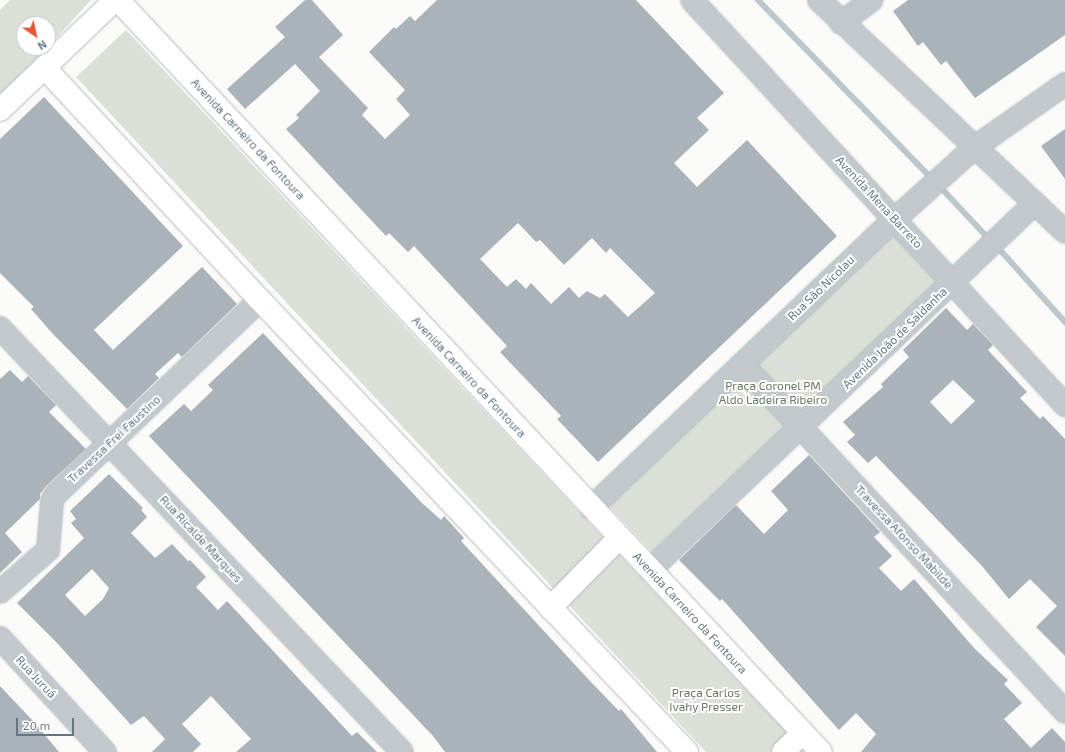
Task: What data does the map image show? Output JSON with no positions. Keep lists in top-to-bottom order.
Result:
{
  "streets": {
    "main road": ["Avenida Carneiro da Fontoura"],
    "street": [
      "Avenida Mena Barreto",
      "Rua São Nicolau",
      "Avenida João de Saldanha",
      "Travessa Frei Faustino",
      "Travessa Afonso Mabilde",
      "Rua Ricalde Marques",
      "Rua Juruá"
    ]
  },
  "crossings": [
    ["Avenida Carneiro da Fontoura", "Rua São Nicolau"],
    ["Avenida Carneiro da Fontoura", "Avenida João de Saldanha"],
    ["Avenida Mena Barreto", "Rua São Nicolau"],
    ["Avenida Mena Barreto", "Avenida João de Saldanha"],
    ["Rua São Nicolau", "Travessa Afonso Mabilde"],
    ["Avenida João de Saldanha", "Travessa Afonso Mabilde"],
    ["Travessa Frei Faustino", "Rua Ricalde Marques"]
  ],
  "parks": ["Praça Coronel PM Aldo Ladeira Ribeiro", "Praça Carlos Ivahy Presser"],
  "scale_bar": "20 m",
  "north": "bottom right"
}
